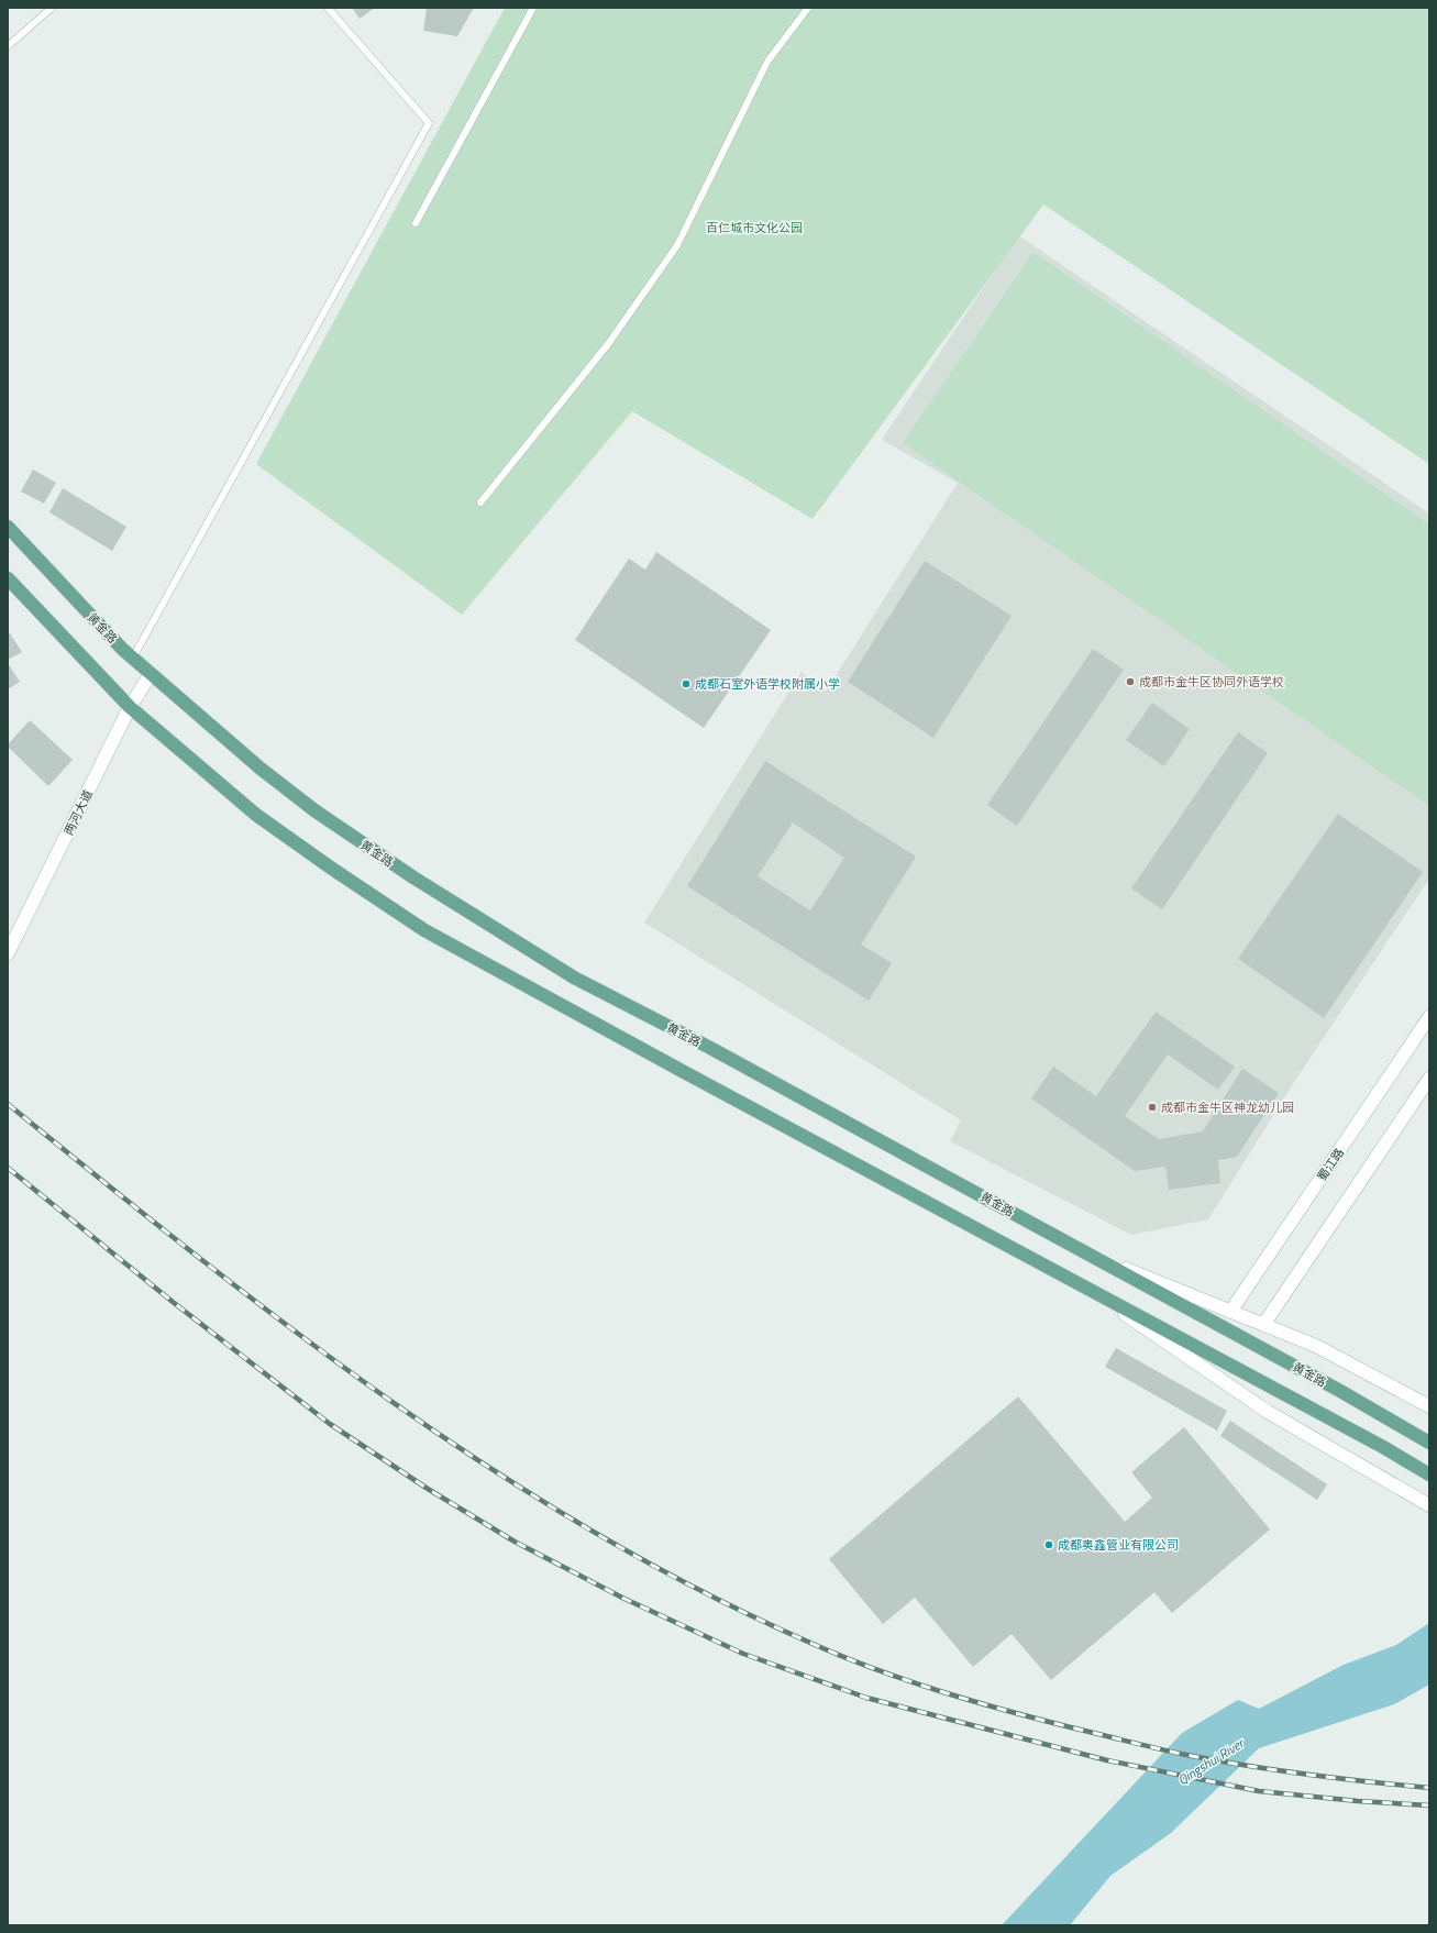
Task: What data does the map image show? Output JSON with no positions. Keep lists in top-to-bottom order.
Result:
{
  "streets": {
    "main road": ["黄金路"],
    "street": ["两河大道", "蜀江路"]
  },
  "crossings": [
    ["黄金路", "两河大道"]
  ],
  "water": ["Qingshui River"],
  "parks": ["百仁城市文化公园"],
  "places": [
    "成都市金牛区协同外语学校",
    "成都石室外语学校附属小学",
    "成都市金牛区神龙幼儿园",
    "成都奥鑫管业有限公司"
  ]
}
